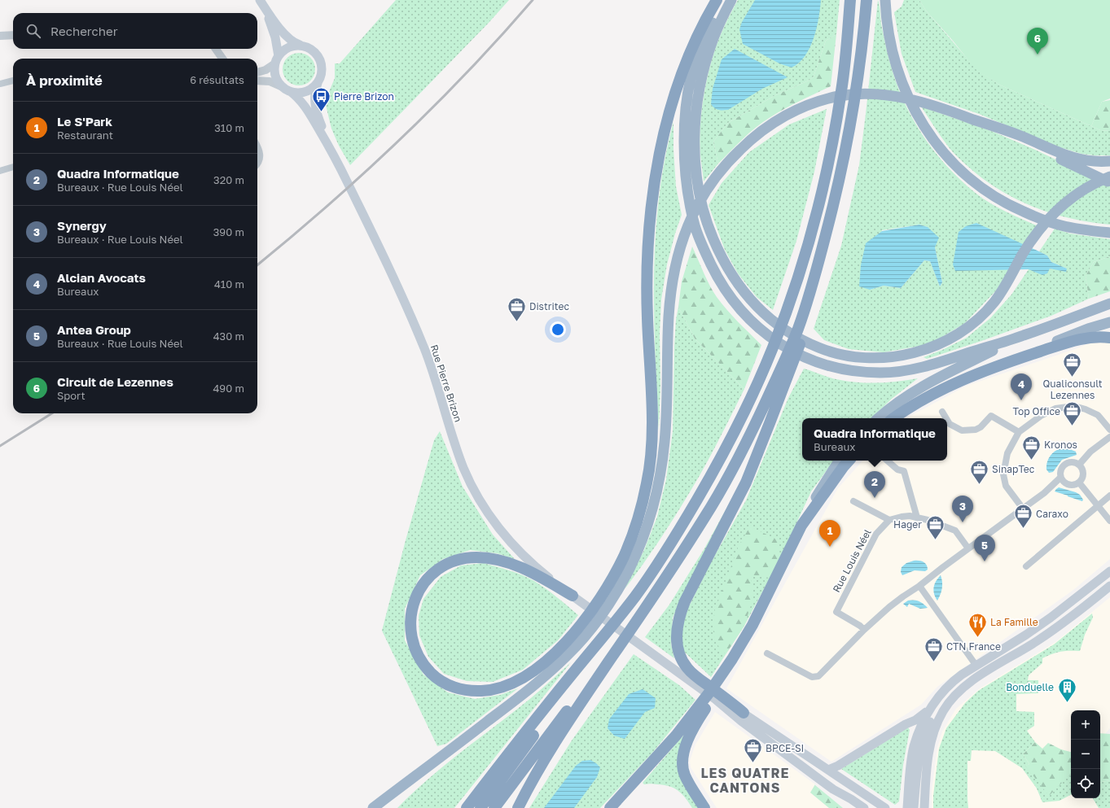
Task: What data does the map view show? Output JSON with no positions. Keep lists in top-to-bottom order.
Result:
{
  "streets": {
    "main road": ["Rue Pierre Brizon"],
    "street": ["Rue Louis Néel"]
  },
  "districts": ["LES QUATRE CANTONS"],
  "places": {
    "bus stop": ["Pierre Brizon"],
    "office": [
      "Distritec",
      "Qualiconsult Lezennes",
      "Top Office",
      "Kronos",
      "SinapTec",
      "Caraxo",
      "Hager",
      "CTN France",
      "BPCE-SI"
    ],
    "restaurant": ["La Famille"],
    "building": ["Bonduelle"]
  },
  "page": {
    "search": "Rechercher",
    "pins": [
      "6",
      "4",
      "2",
      "3",
      "1",
      "5"
    ],
    "heading": ["À proximité", "6 résultats"],
    "list": [
      {
        "mark": "1",
        "name": "Le S'Park",
        "note": "Restaurant",
        "value": "310 m"
      },
      {
        "mark": "2",
        "name": "Quadra Informatique",
        "note": "Bureaux · Rue Louis Néel",
        "value": "320 m"
      },
      {
        "mark": "3",
        "name": "Synergy",
        "note": "Bureaux · Rue Louis Néel",
        "value": "390 m"
      },
      {
        "mark": "4",
        "name": "Alcian Avocats",
        "note": "Bureaux",
        "value": "410 m"
      },
      {
        "mark": "5",
        "name": "Antea Group",
        "note": "Bureaux · Rue Louis Néel",
        "value": "430 m"
      },
      {
        "mark": "6",
        "name": "Circuit de Lezennes",
        "note": "Sport",
        "value": "490 m"
      }
    ],
    "popup": ["Quadra Informatique", "Bureaux"],
    "map_buttons": ["+", "−"]
  }
}
